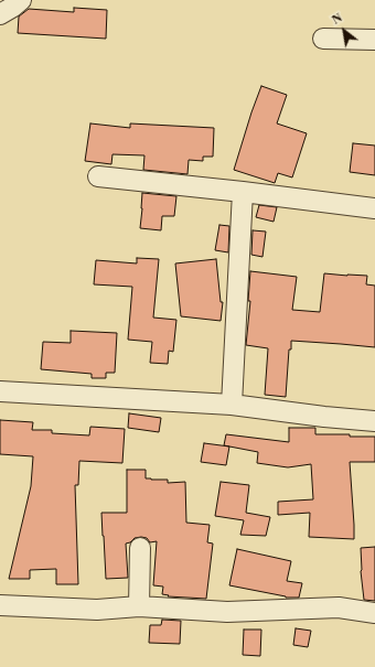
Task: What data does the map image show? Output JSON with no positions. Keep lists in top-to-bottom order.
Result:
{
  "north": "top left"
}
